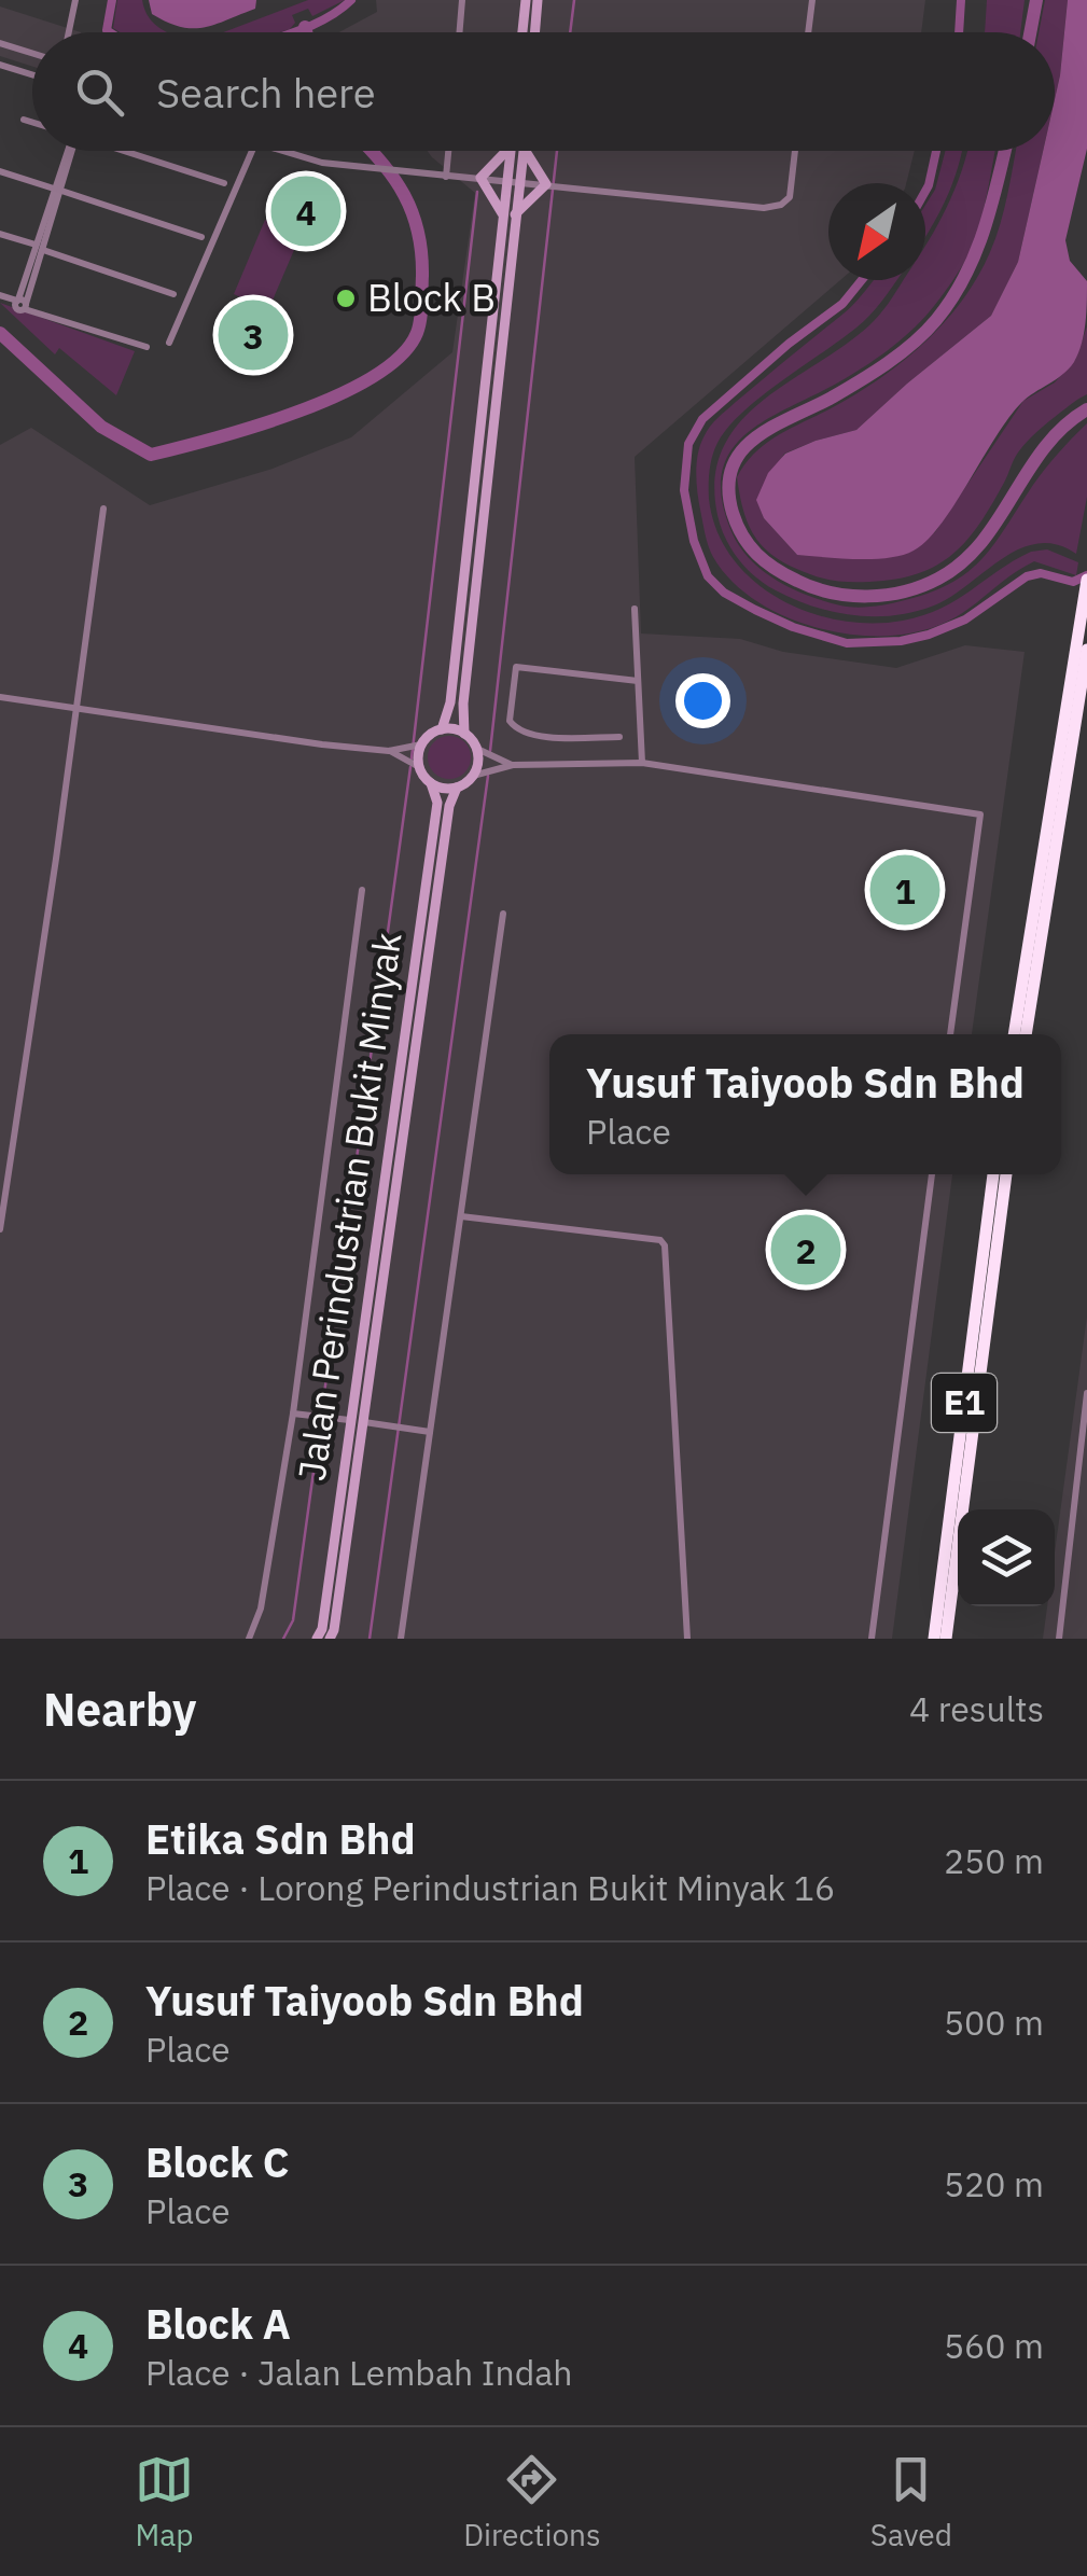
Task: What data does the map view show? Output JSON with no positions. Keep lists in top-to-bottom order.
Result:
{
  "streets": {
    "highway": ["E1"],
    "main road": ["Jalan Perindustrian Bukit Minyak"]
  },
  "places": ["Block B"],
  "north": "bottom left",
  "page": {
    "search": "Search here",
    "pins": [
      "4",
      "3",
      "1",
      "2"
    ],
    "popup": ["Yusuf Taiyoob Sdn Bhd", "Place"],
    "heading": ["Nearby", "4 results"],
    "list": [
      {
        "mark": "1",
        "name": "Etika Sdn Bhd",
        "note": "Place · Lorong Perindustrian Bukit Minyak 16",
        "value": "250 m"
      },
      {
        "mark": "2",
        "name": "Yusuf Taiyoob Sdn Bhd",
        "note": "Place",
        "value": "500 m"
      },
      {
        "mark": "3",
        "name": "Block C",
        "note": "Place",
        "value": "520 m"
      },
      {
        "mark": "4",
        "name": "Block A",
        "note": "Place · Jalan Lembah Indah",
        "value": "560 m"
      }
    ],
    "nav": ["Map", "Directions", "Saved"]
  }
}
